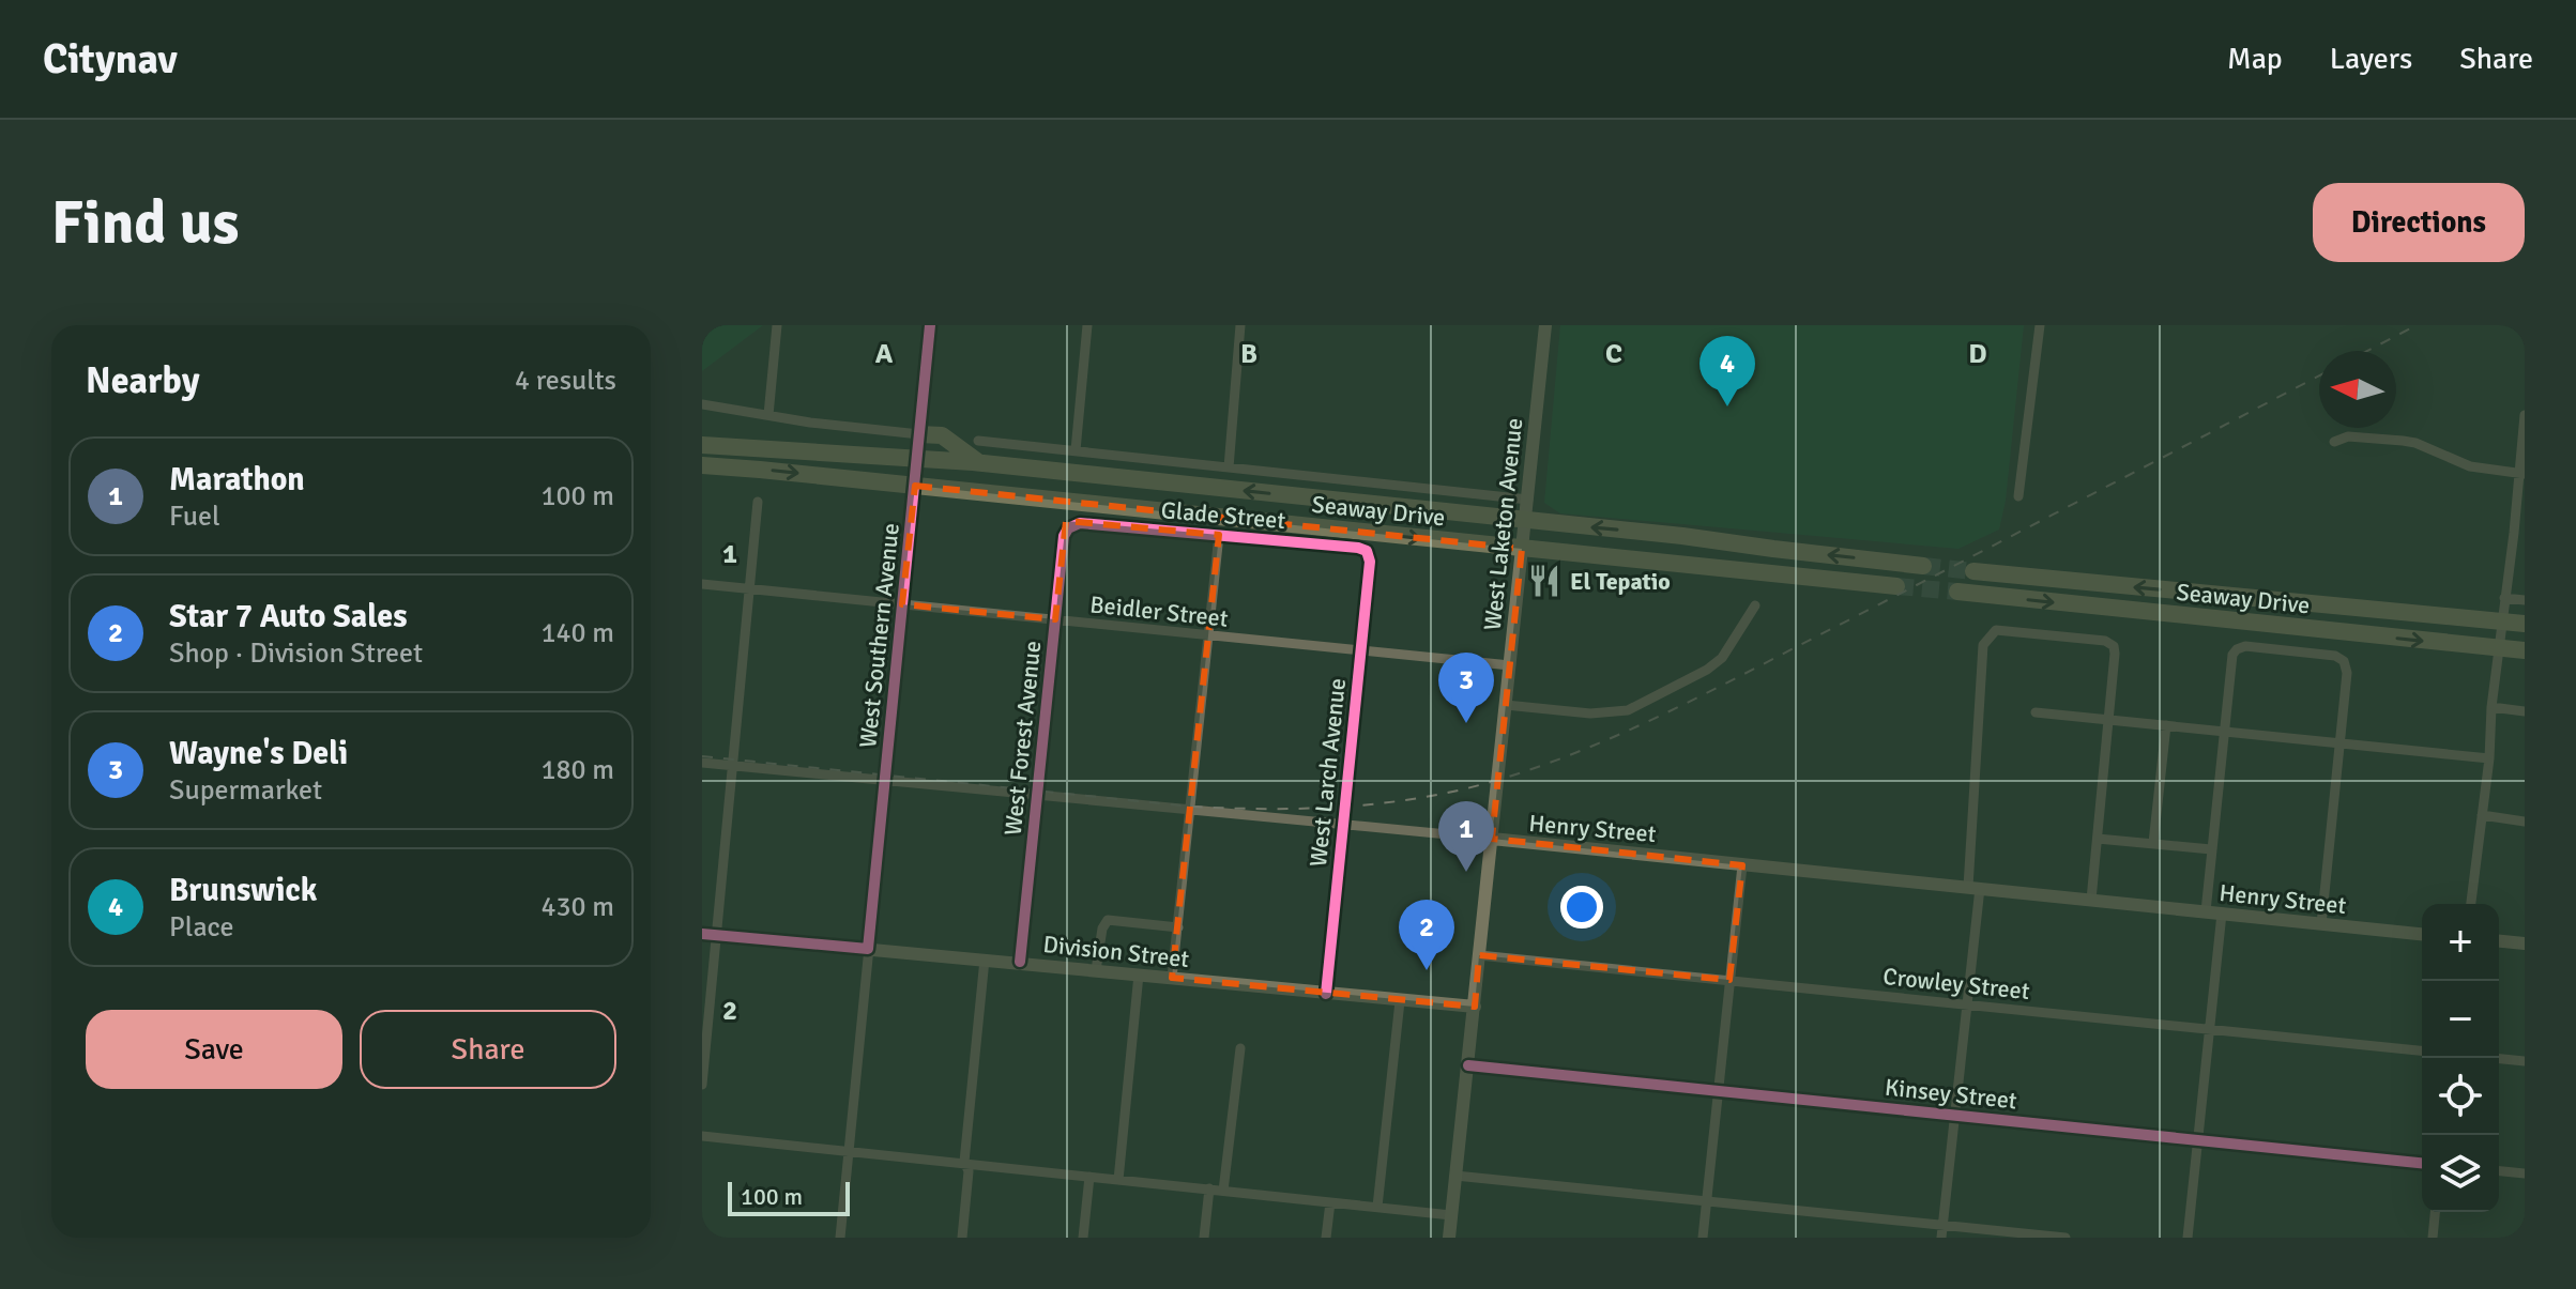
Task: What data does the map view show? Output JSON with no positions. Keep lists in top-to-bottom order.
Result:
{
  "streets": {
    "highway": ["Seaway Drive"],
    "main road": [
      "West Laketon Avenue",
      "West Southern Avenue",
      "Henry Street",
      "Division Street"
    ],
    "street": [
      "Glade Street",
      "Beidler Street",
      "West Forest Avenue",
      "West Larch Avenue",
      "Crowley Street",
      "Kinsey Street"
    ]
  },
  "crossings": [
    ["Seaway Drive", "West Laketon Avenue"],
    ["Seaway Drive", "West Southern Avenue"],
    ["Glade Street", "West Laketon Avenue"],
    ["Glade Street", "West Forest Avenue"],
    ["Glade Street", "West Larch Avenue"],
    ["West Laketon Avenue", "Beidler Street"],
    ["West Laketon Avenue", "Henry Street"],
    ["West Laketon Avenue", "Division Street"],
    ["West Laketon Avenue", "Crowley Street"],
    ["West Laketon Avenue", "Kinsey Street"],
    ["Beidler Street", "West Southern Avenue"],
    ["Beidler Street", "West Forest Avenue"],
    ["Beidler Street", "West Larch Avenue"],
    ["West Southern Avenue", "Henry Street"],
    ["West Southern Avenue", "Division Street"],
    ["West Forest Avenue", "Henry Street"],
    ["West Forest Avenue", "Division Street"],
    ["West Larch Avenue", "Henry Street"],
    ["West Larch Avenue", "Division Street"]
  ],
  "places": {
    "restaurant": ["El Tepatio"]
  },
  "scale_bar": "100 m",
  "north": "left",
  "page": {
    "header": "Citynav",
    "nav": ["Map", "Layers", "Share"],
    "buttons": [
      "Directions",
      ["Save", "Share"]
    ],
    "title": "Find us",
    "heading": ["Nearby", "4 results"],
    "pins": [
      "4",
      "3",
      "1",
      "2"
    ],
    "list": [
      {
        "mark": "1",
        "name": "Marathon",
        "note": "Fuel",
        "value": "100 m"
      },
      {
        "mark": "2",
        "name": "Star 7 Auto Sales",
        "note": "Shop · Division Street",
        "value": "140 m"
      },
      {
        "mark": "3",
        "name": "Wayne's Deli",
        "note": "Supermarket",
        "value": "180 m"
      },
      {
        "mark": "4",
        "name": "Brunswick",
        "note": "Place",
        "value": "430 m"
      }
    ],
    "map_buttons": ["+", "−"],
    "scale": "100 m"
  },
  "grid": {
    "columns": [
      "A",
      "B",
      "C",
      "D"
    ],
    "rows": ["1", "2"]
  }
}
